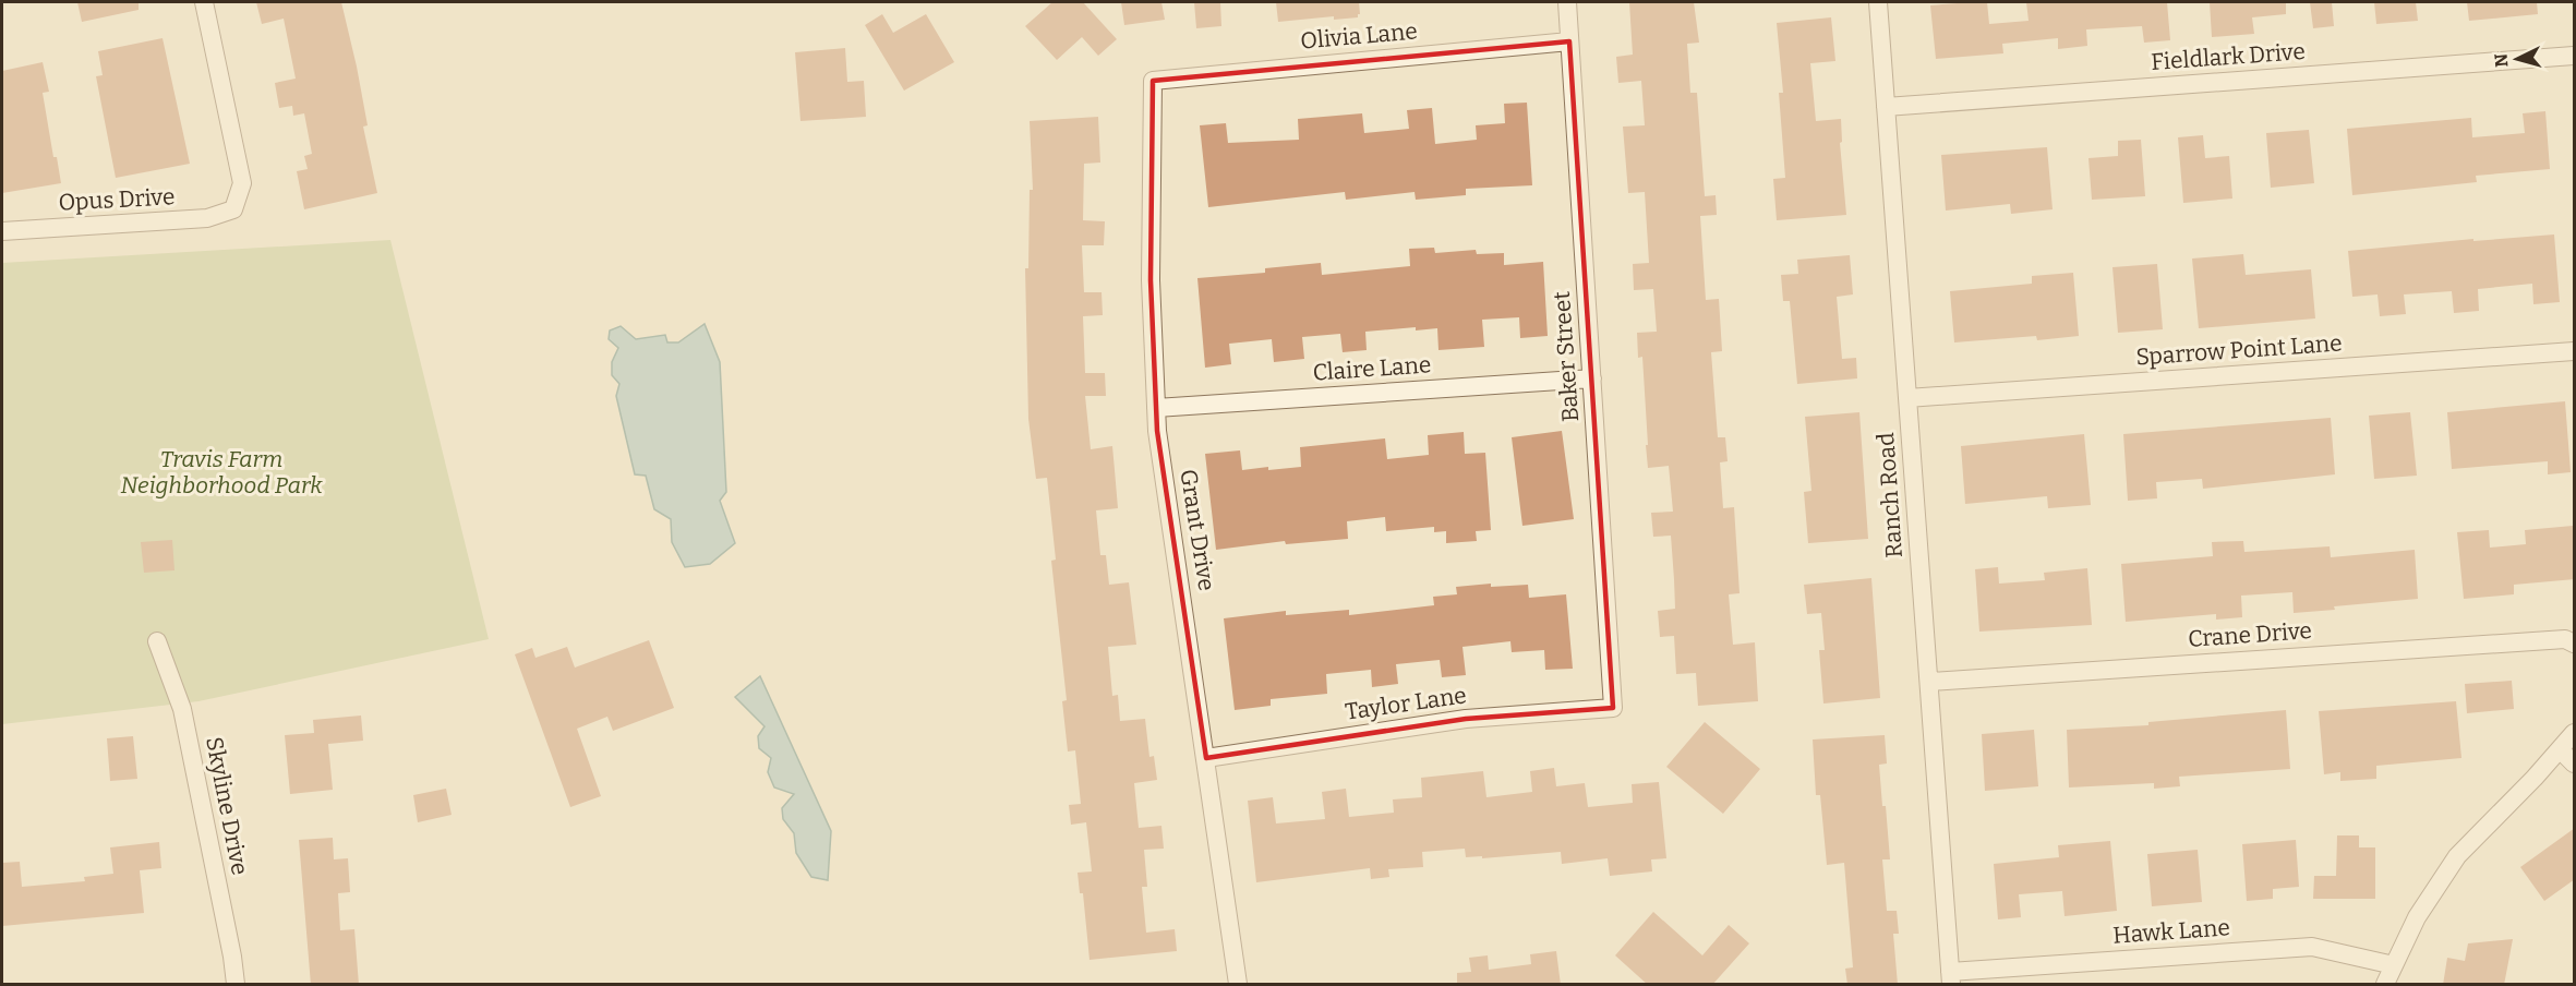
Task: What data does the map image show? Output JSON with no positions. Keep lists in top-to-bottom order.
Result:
{
  "streets": {
    "street": [
      "Olivia Lane",
      "Fieldlark Drive",
      "Opus Drive",
      "Sparrow Point Lane",
      "Baker Street",
      "Claire Lane",
      "Ranch Road",
      "Grant Drive",
      "Crane Drive",
      "Taylor Lane",
      "Skyline Drive",
      "Hawk Lane"
    ]
  },
  "crossings": [
    ["Olivia Lane", "Baker Street"],
    ["Olivia Lane", "Grant Drive"],
    ["Fieldlark Drive", "Ranch Road"],
    ["Sparrow Point Lane", "Ranch Road"],
    ["Baker Street", "Claire Lane"],
    ["Baker Street", "Taylor Lane"],
    ["Claire Lane", "Grant Drive"],
    ["Ranch Road", "Crane Drive"],
    ["Ranch Road", "Hawk Lane"],
    ["Grant Drive", "Taylor Lane"]
  ],
  "parks": ["Travis Farm Neighborhood Park"],
  "north": "left"
}
